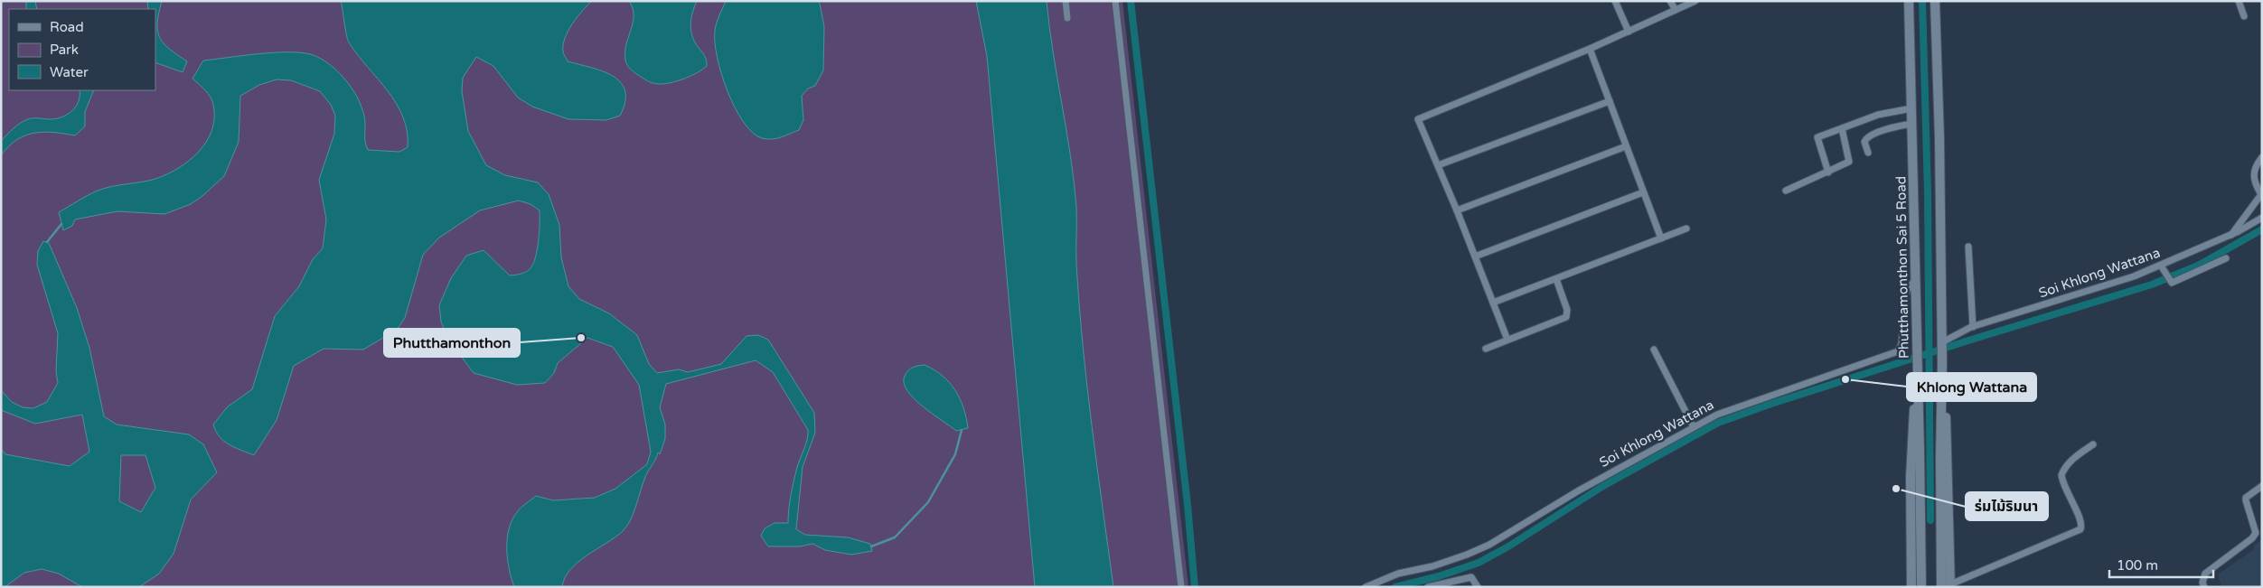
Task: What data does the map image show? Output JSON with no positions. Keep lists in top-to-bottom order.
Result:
{
  "streets": {
    "main road": ["Phutthamonthon Sai 5 Road"],
    "street": ["Soi Khlong Wattana"]
  },
  "crossings": [
    ["Phutthamonthon Sai 5 Road", "Soi Khlong Wattana"]
  ],
  "places": ["Phutthamonthon", "Khlong Wattana", "ร่มไม้ริมนา"],
  "legend": ["Road", "Park", "Water"],
  "scale_bar": "100 m"
}
